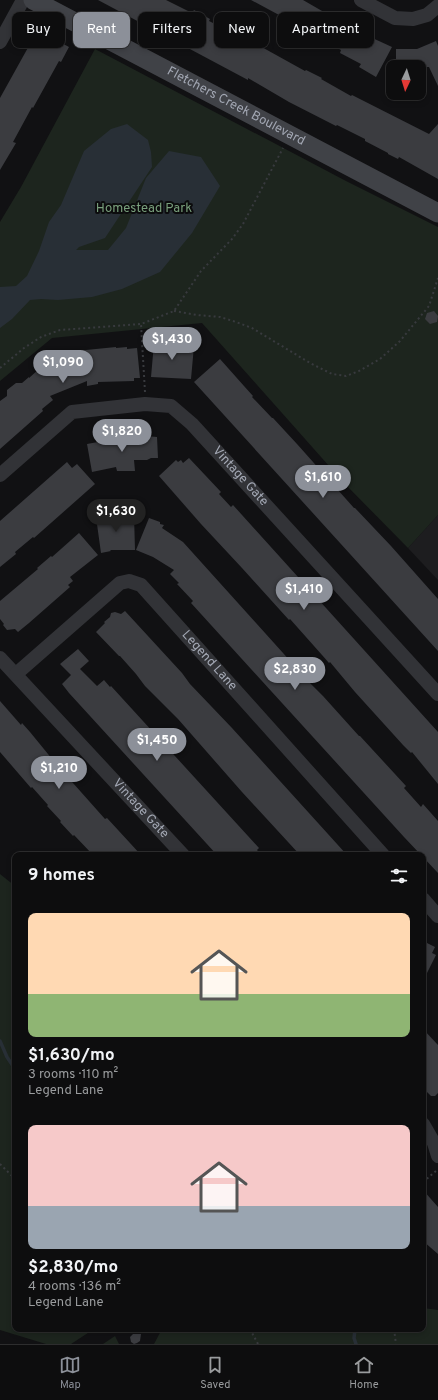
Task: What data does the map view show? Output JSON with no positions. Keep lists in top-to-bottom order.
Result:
{
  "streets": {
    "street": ["Fletchers Creek Boulevard", "Vintage Gate", "Legend Lane"]
  },
  "crossings": [
    ["Vintage Gate", "Legend Lane"]
  ],
  "parks": ["Homestead Park"],
  "north": "bottom",
  "page": {
    "chip": [
      "Buy",
      "Rent",
      "Filters",
      "New",
      "Apartment"
    ],
    "price": [
      "$1,430",
      "$1,090",
      "$1,820",
      "$1,610",
      "$1,630",
      "$1,410",
      "$2,830",
      "$1,450",
      "$1,210"
    ],
    "heading": "9 homes",
    "list": [
      {
        "name": "$1,630/mo",
        "note": "3 rooms · 110 m² · Legend Lane"
      },
      {
        "name": "$2,830/mo",
        "note": "4 rooms · 136 m² · Legend Lane"
      }
    ],
    "tabs": ["Map", "Saved", "Home"]
  }
}
